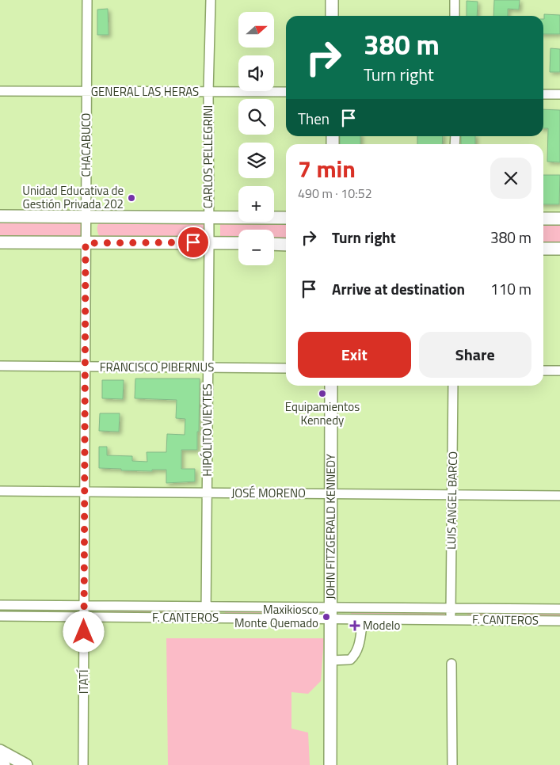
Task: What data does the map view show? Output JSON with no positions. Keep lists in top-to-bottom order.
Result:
{
  "streets": {
    "main road": ["JOHN FITZGERALD KENNEDY"],
    "street": [
      "GENERAL LAS HERAS",
      "CHACABUCO",
      "CARLOS PELLEGRINI",
      "FRANCISCO PIBERNUS",
      "HIPÓLITO VIEYTES",
      "JOSÉ MORENO",
      "LUIS ANGEL BARCO",
      "F. CANTEROS",
      "ITATÍ"
    ]
  },
  "crossings": [
    ["GENERAL LAS HERAS", "CHACABUCO"],
    ["GENERAL LAS HERAS", "CARLOS PELLEGRINI"],
    ["CHACABUCO", "ITATÍ"],
    ["CARLOS PELLEGRINI", "HIPÓLITO VIEYTES"],
    ["FRANCISCO PIBERNUS", "HIPÓLITO VIEYTES"],
    ["FRANCISCO PIBERNUS", "ITATÍ"],
    ["HIPÓLITO VIEYTES", "JOSÉ MORENO"],
    ["HIPÓLITO VIEYTES", "F. CANTEROS"],
    ["JOSÉ MORENO", "LUIS ANGEL BARCO"],
    ["JOSÉ MORENO", "JOHN FITZGERALD KENNEDY"],
    ["JOSÉ MORENO", "ITATÍ"],
    ["LUIS ANGEL BARCO", "F. CANTEROS"],
    ["JOHN FITZGERALD KENNEDY", "F. CANTEROS"],
    ["F. CANTEROS", "ITATÍ"]
  ],
  "places": {
    "other": ["Unidad Educativa de Gestión Privada 202", "Equipamientos Kennedy", "Maxikiosco Monte Quemado"],
    "health": ["Modelo"]
  },
  "north": "right",
  "page": {
    "map_buttons": ["+", "−"],
    "turn": ["380 m", "Turn right"],
    "then": "Then",
    "heading": ["7 min", "490 m · 10:52"],
    "list": [
      {
        "name": "Turn right",
        "value": "380 m"
      },
      {
        "name": "Arrive at destination",
        "value": "110 m"
      }
    ],
    "buttons": ["Exit", "Share"]
  }
}
